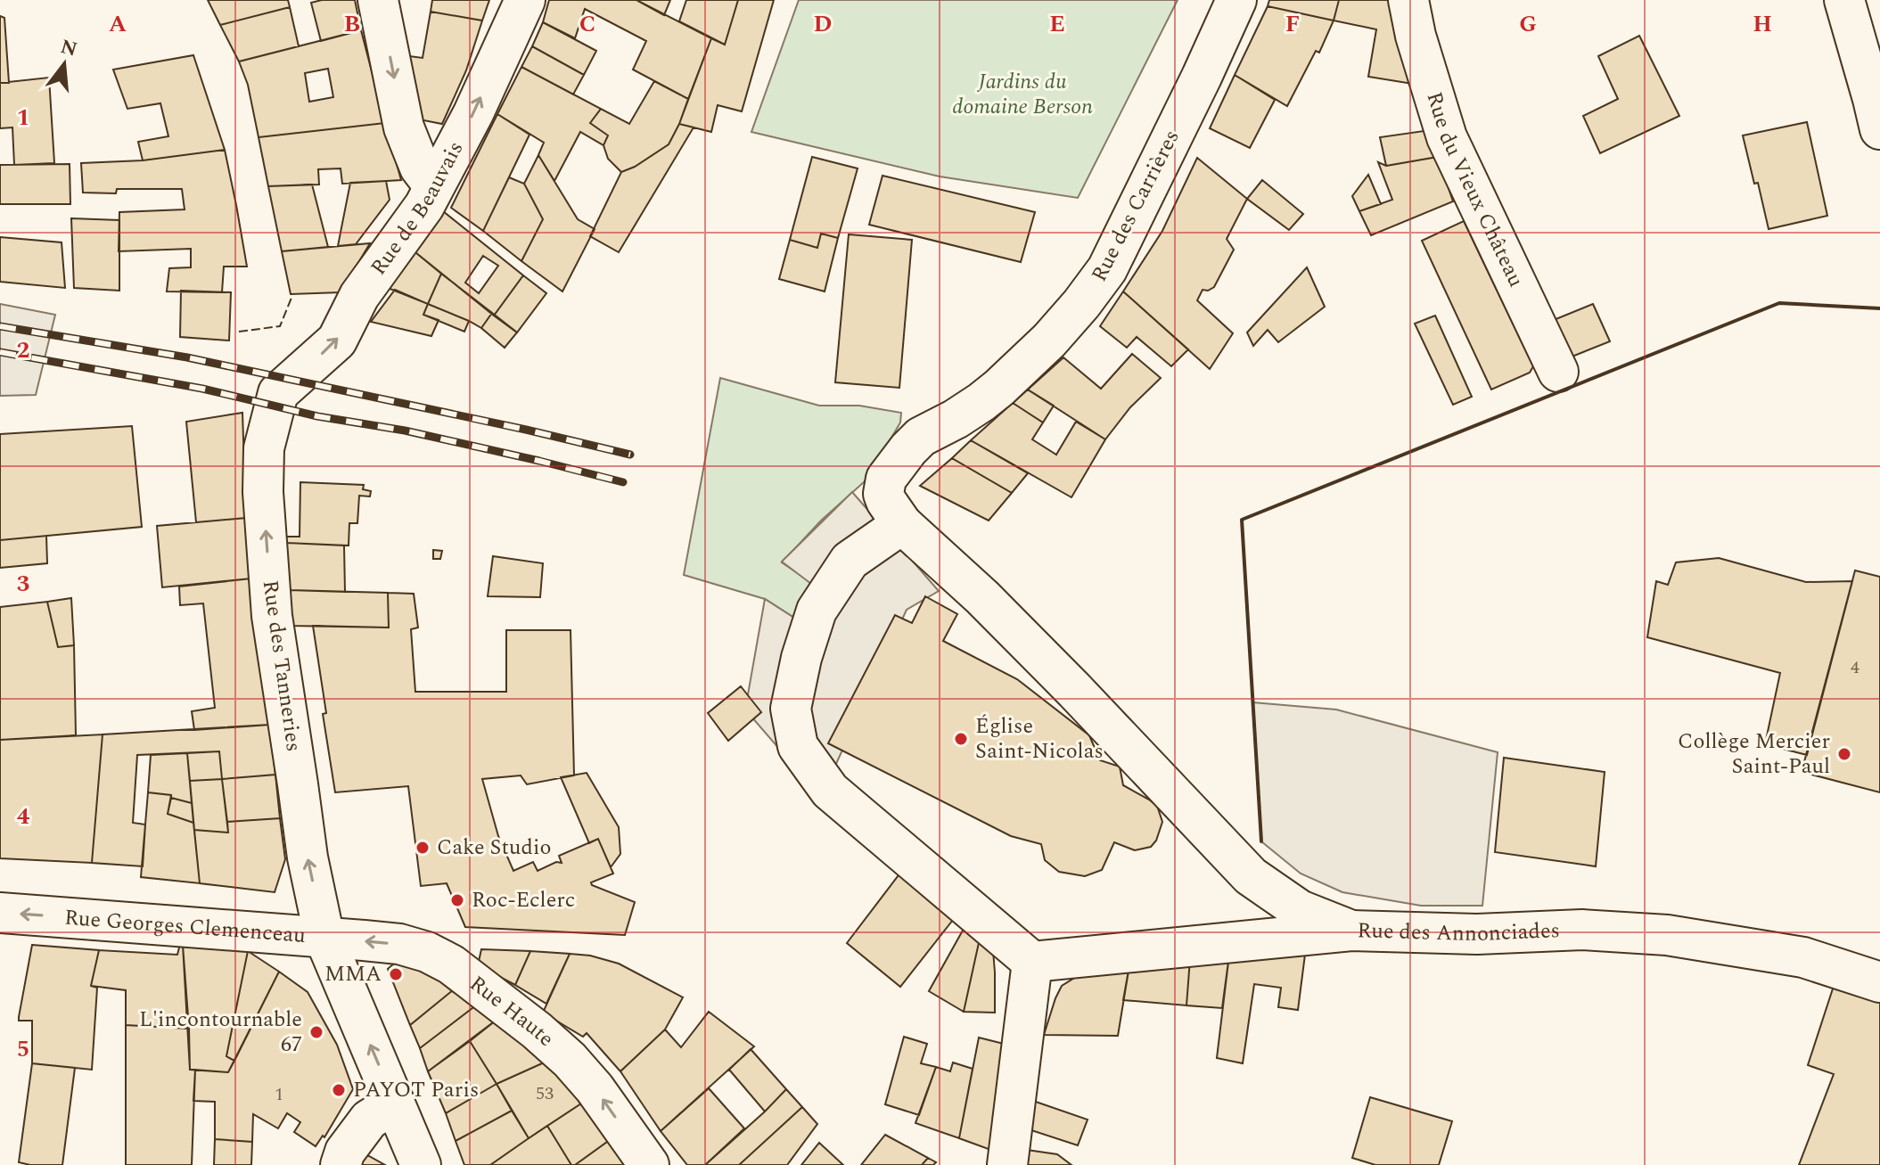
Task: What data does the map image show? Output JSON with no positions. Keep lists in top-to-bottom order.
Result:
{
  "streets": {
    "street": [
      "Rue du Vieux Château",
      "Rue des Carrières",
      "Rue de Beauvais",
      "Rue des Tanneries",
      "Rue Georges Clemenceau",
      "Rue des Annonciades",
      "Rue Haute"
    ]
  },
  "crossings": [
    ["Rue de Beauvais", "Rue des Tanneries"],
    ["Rue des Tanneries", "Rue Georges Clemenceau"],
    ["Rue des Tanneries", "Rue Haute"],
    ["Rue Georges Clemenceau", "Rue Haute"]
  ],
  "one_way": [
    "Rue de Beauvais",
    "Rue des Tanneries",
    "Rue Georges Clemenceau",
    "Rue Haute"
  ],
  "parks": ["Jardins du domaine Berson"],
  "places": [
    "Église Saint-Nicolas",
    "Collège Mercier Saint-Paul",
    "Cake Studio",
    "Roc-Eclerc",
    "MMA",
    "L'incontournable 67",
    "PAYOT Paris"
  ],
  "house_numbers": ["4", "53", "1"],
  "north": "top",
  "grid": {
    "columns": [
      "A",
      "B",
      "C",
      "D",
      "E",
      "F",
      "G",
      "H"
    ],
    "rows": [
      "1",
      "2",
      "3",
      "4",
      "5"
    ]
  }
}
